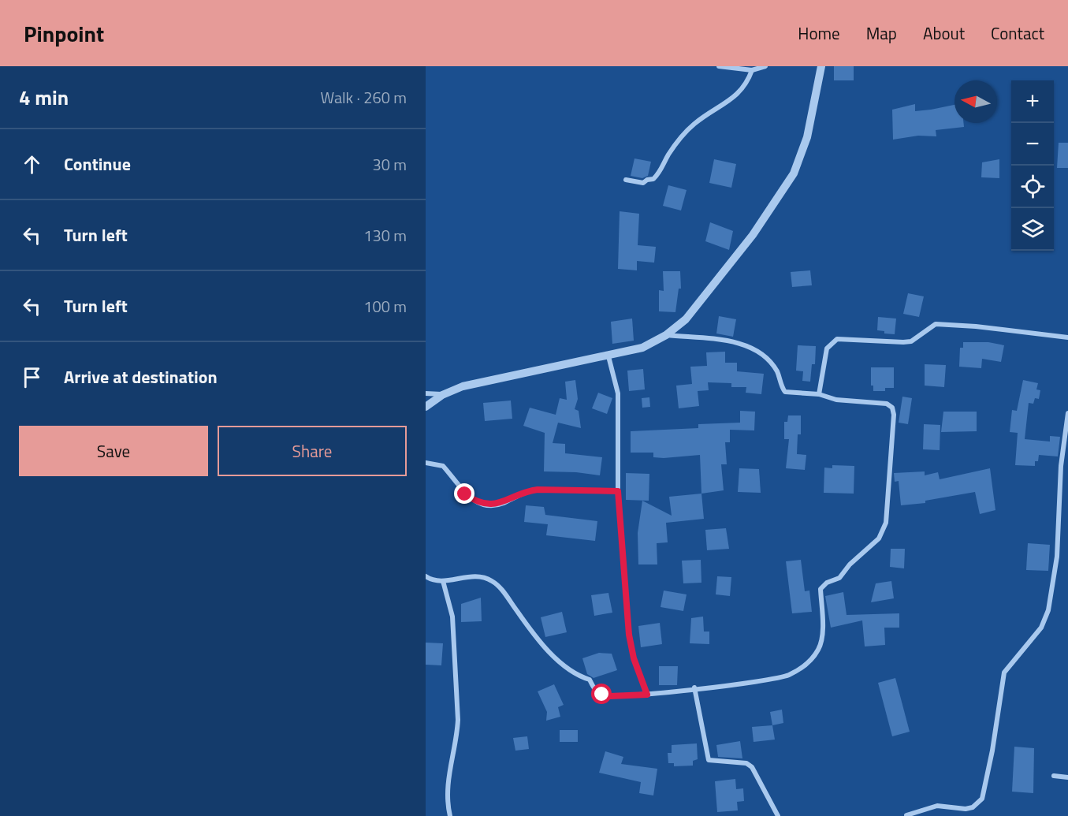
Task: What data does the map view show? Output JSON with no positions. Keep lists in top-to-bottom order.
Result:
{
  "north": "left",
  "page": {
    "header": "Pinpoint",
    "nav": [
      "Home",
      "Map",
      "About",
      "Contact"
    ],
    "heading": ["4 min", "Walk · 260 m"],
    "map_buttons": ["+", "−"],
    "list": [
      ["Continue", "30 m"],
      ["Turn left", "130 m"],
      ["Turn left", "100 m"],
      "Arrive at destination"
    ],
    "buttons": ["Save", "Share"]
  }
}
